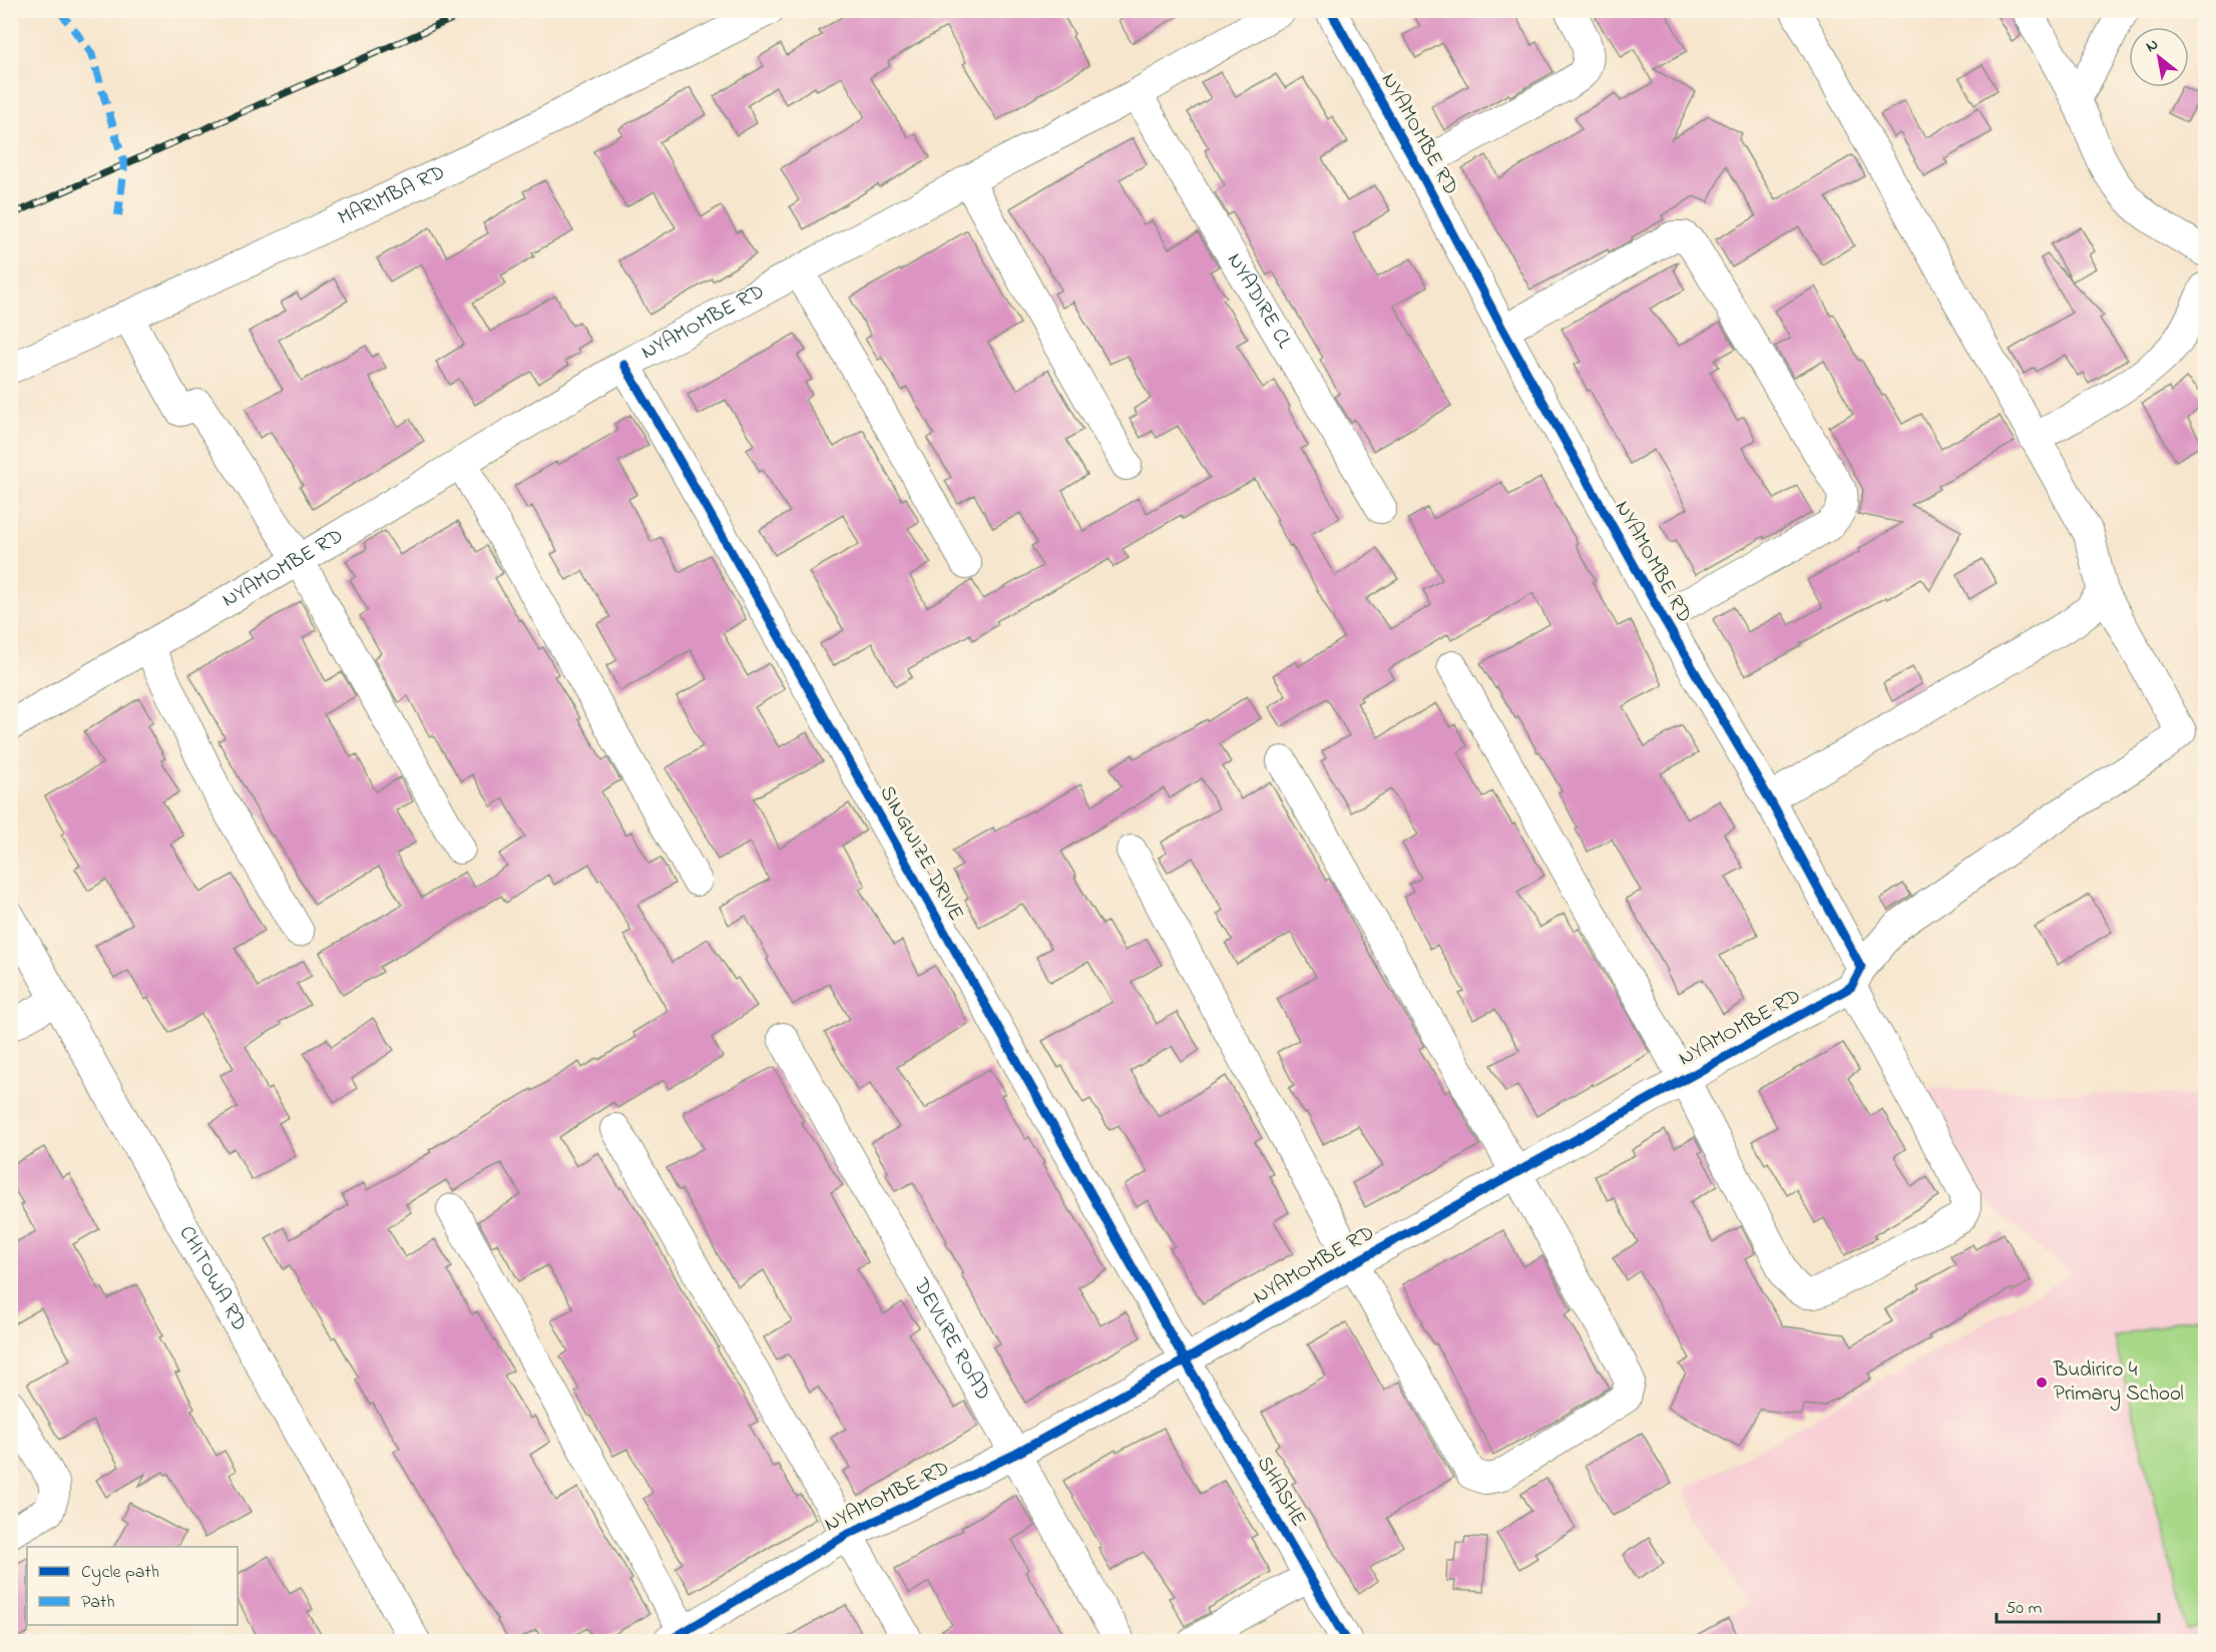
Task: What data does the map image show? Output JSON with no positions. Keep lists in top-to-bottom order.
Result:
{
  "streets": {
    "street": [
      "NYAMOMBE RD",
      "MARIMBA RD",
      "NYADIRE CL",
      "SINGWIZE DRIVE",
      "CHITOWA RD",
      "DEVURE ROAD",
      "SHASHE"
    ]
  },
  "crossings": [
    ["NYAMOMBE RD", "NYADIRE CL"],
    ["NYAMOMBE RD", "SINGWIZE DRIVE"],
    ["NYAMOMBE RD", "DEVURE ROAD"],
    ["NYAMOMBE RD", "SHASHE"],
    ["SINGWIZE DRIVE", "SHASHE"]
  ],
  "places": ["Budiriro 4 Primary School"],
  "legend": ["Cycle path", "Path"],
  "scale_bar": "50 m",
  "north": "top left"
}
